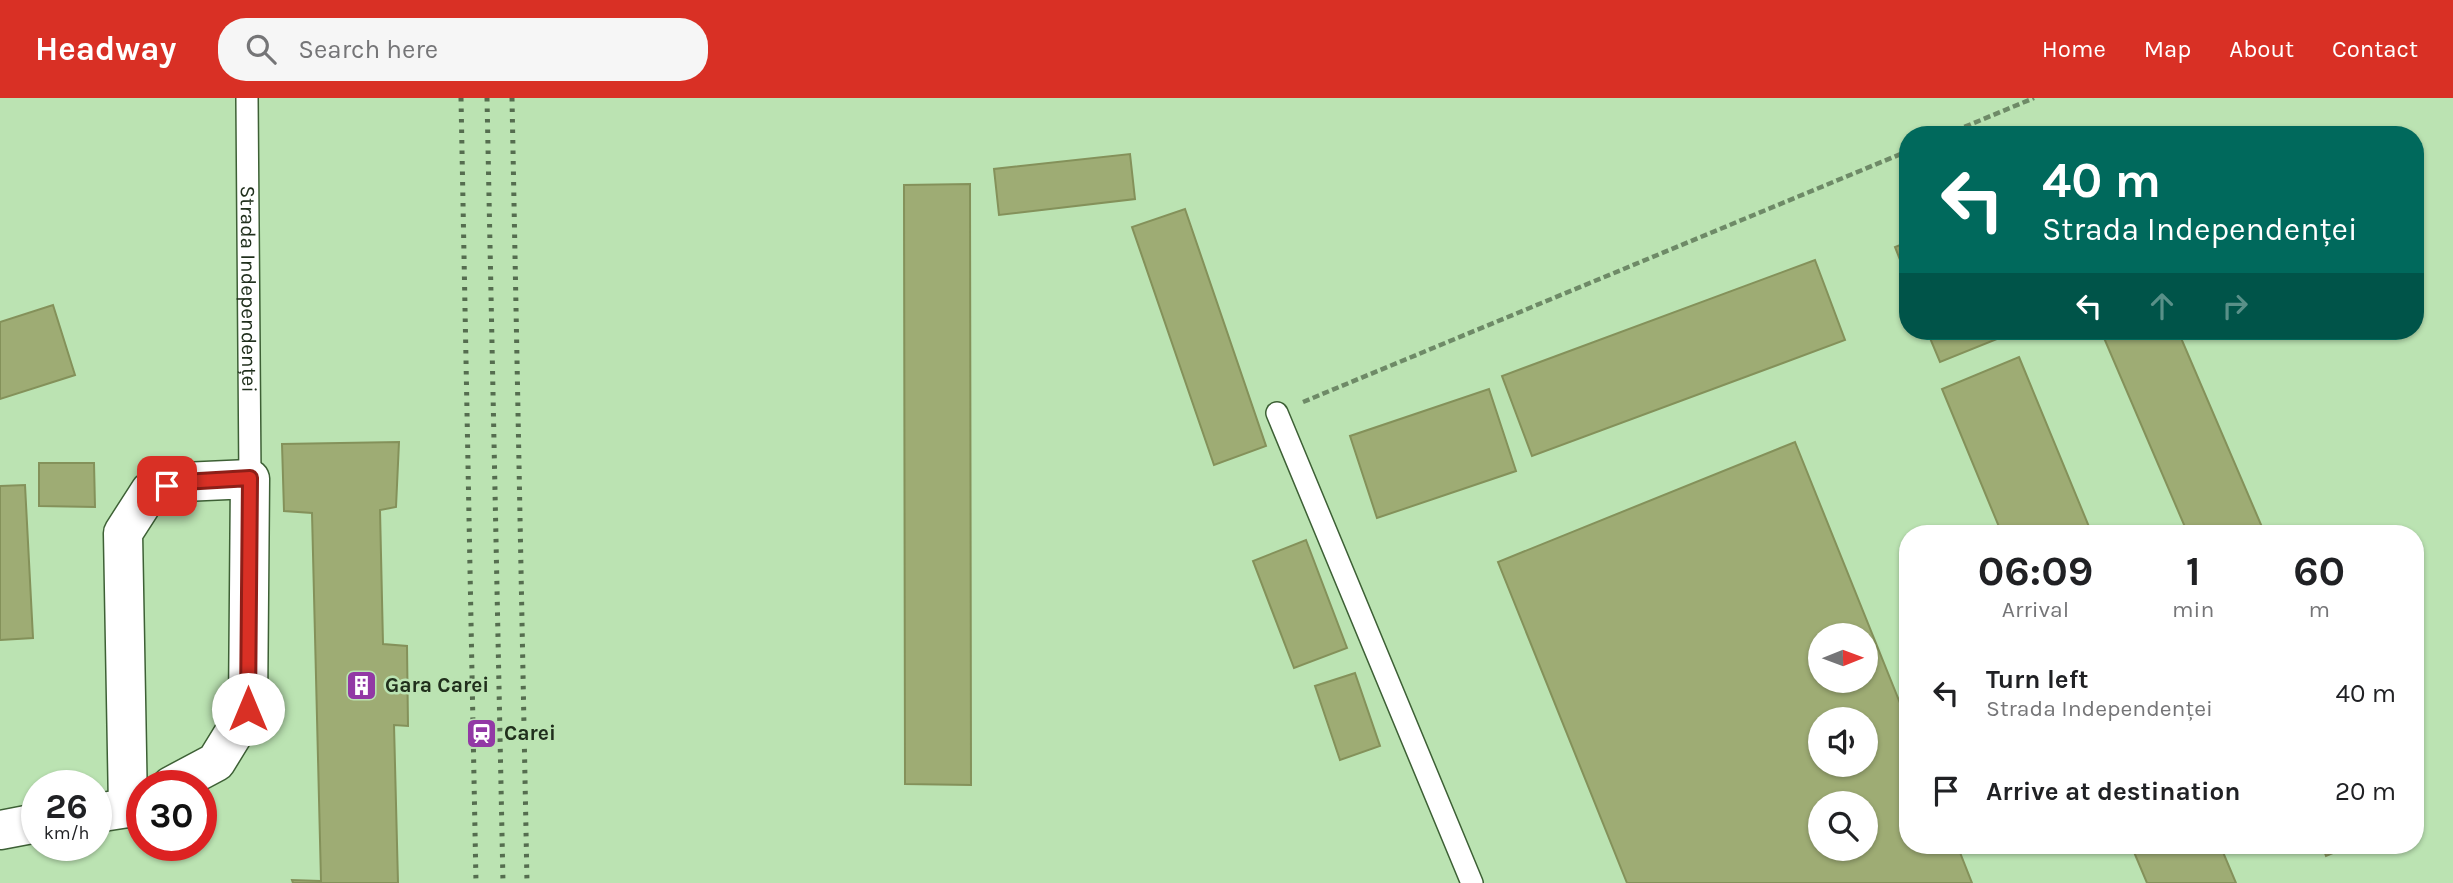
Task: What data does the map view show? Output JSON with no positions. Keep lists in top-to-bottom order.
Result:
{
  "streets": {
    "street": ["Strada Independenței"]
  },
  "places": {
    "building": ["Gara Carei"],
    "station": ["Carei"]
  },
  "north": "right",
  "page": {
    "header": "Headway",
    "search": "Search here",
    "nav": [
      "Home",
      "Map",
      "About",
      "Contact"
    ],
    "turn": ["40 m", "Strada Independenței"],
    "eta": [
      "06:09",
      "Arrival",
      "1",
      "min",
      "60",
      "m"
    ],
    "list": [
      {
        "name": "Turn left",
        "note": "Strada Independenței",
        "value": "40 m"
      },
      {
        "name": "Arrive at destination",
        "value": "20 m"
      }
    ],
    "speed": "26 km/h",
    "limit": "30"
  }
}
